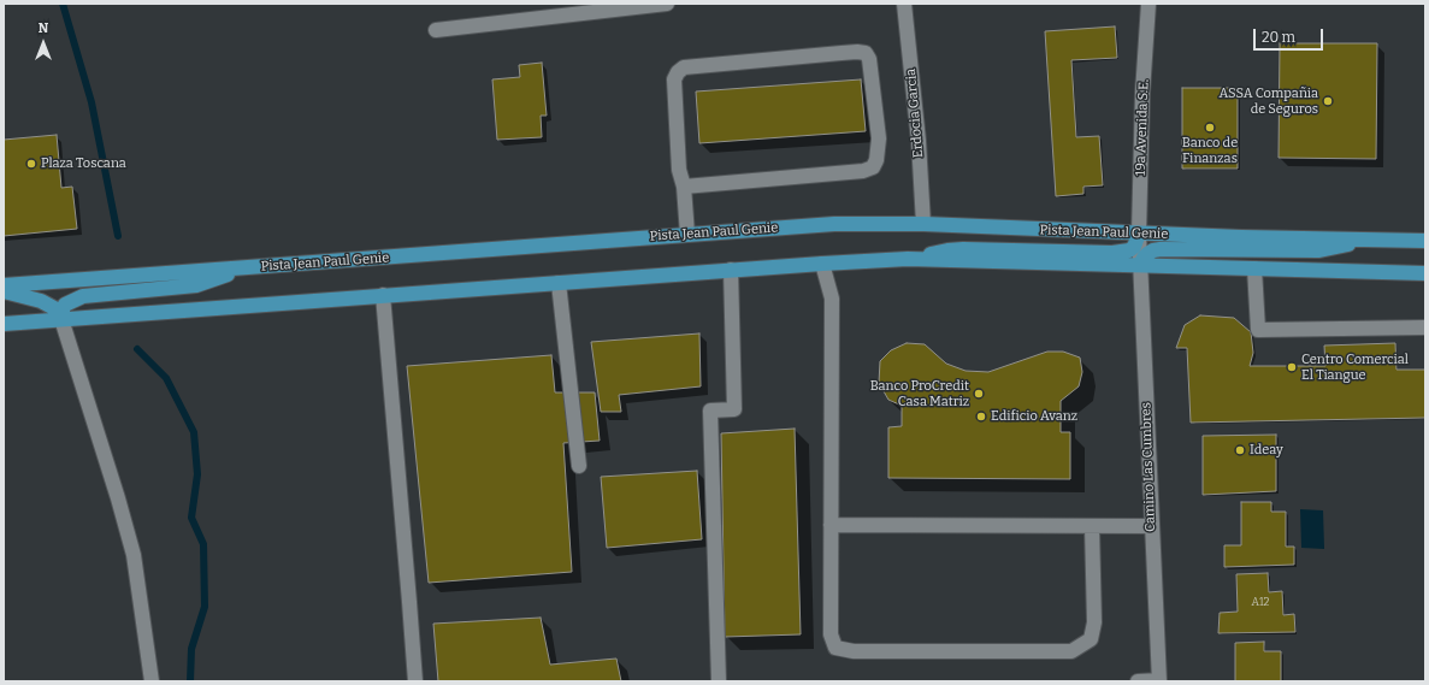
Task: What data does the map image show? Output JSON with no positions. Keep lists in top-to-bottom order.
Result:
{
  "streets": {
    "main road": ["Pista Jean Paul Genie"],
    "street": ["Erdocia Garcia", "19a Avenida S.E.", "Camino Las Cumbres"]
  },
  "crossings": [
    ["Erdocia Garcia", "Pista Jean Paul Genie"],
    ["19a Avenida S.E.", "Pista Jean Paul Genie"],
    ["19a Avenida S.E.", "Camino Las Cumbres"]
  ],
  "places": [
    "ASSA Compañia de Seguros",
    "Banco de Finanzas",
    "Plaza Toscana",
    "Centro Comercial El Tiangue",
    "Banco ProCredit Casa Matriz",
    "Edificio Avanz",
    "Ideay"
  ],
  "house_numbers": ["A12"],
  "scale_bar": "20 m",
  "north": "top"
}
